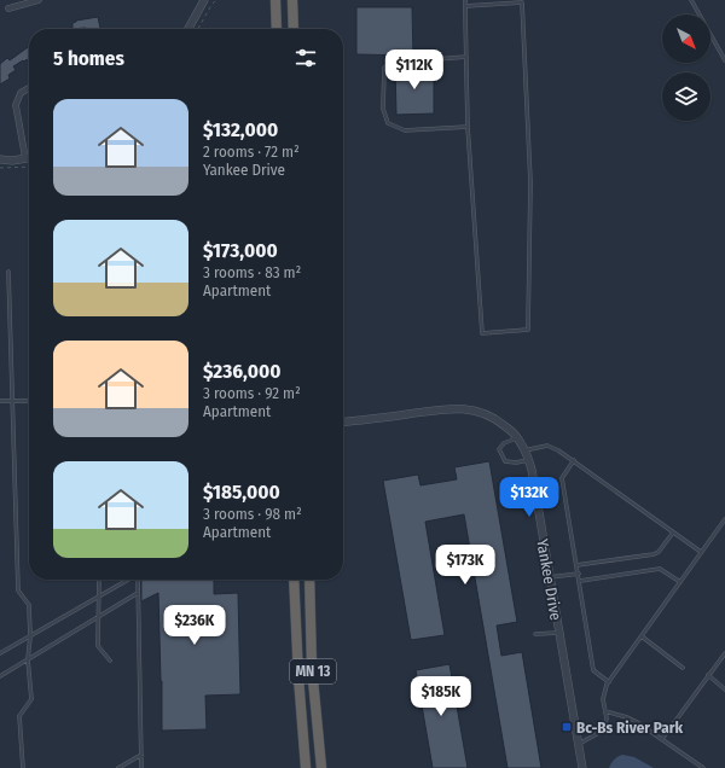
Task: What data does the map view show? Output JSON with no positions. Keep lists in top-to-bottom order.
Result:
{
  "streets": {
    "highway": ["MN 13"],
    "street": ["Yankee Drive"]
  },
  "places": {
    "transit": ["Bc-Bs River Park"]
  },
  "north": "bottom right",
  "page": {
    "heading": "5 homes",
    "price": [
      "$112K",
      "$132K",
      "$173K",
      "$236K",
      "$185K"
    ],
    "list": [
      {
        "name": "$132,000",
        "note": "2 rooms · 72 m² · Yankee Drive"
      },
      {
        "name": "$173,000",
        "note": "3 rooms · 83 m² · Apartment"
      },
      {
        "name": "$236,000",
        "note": "3 rooms · 92 m² · Apartment"
      },
      {
        "name": "$185,000",
        "note": "3 rooms · 98 m² · Apartment"
      }
    ]
  }
}
